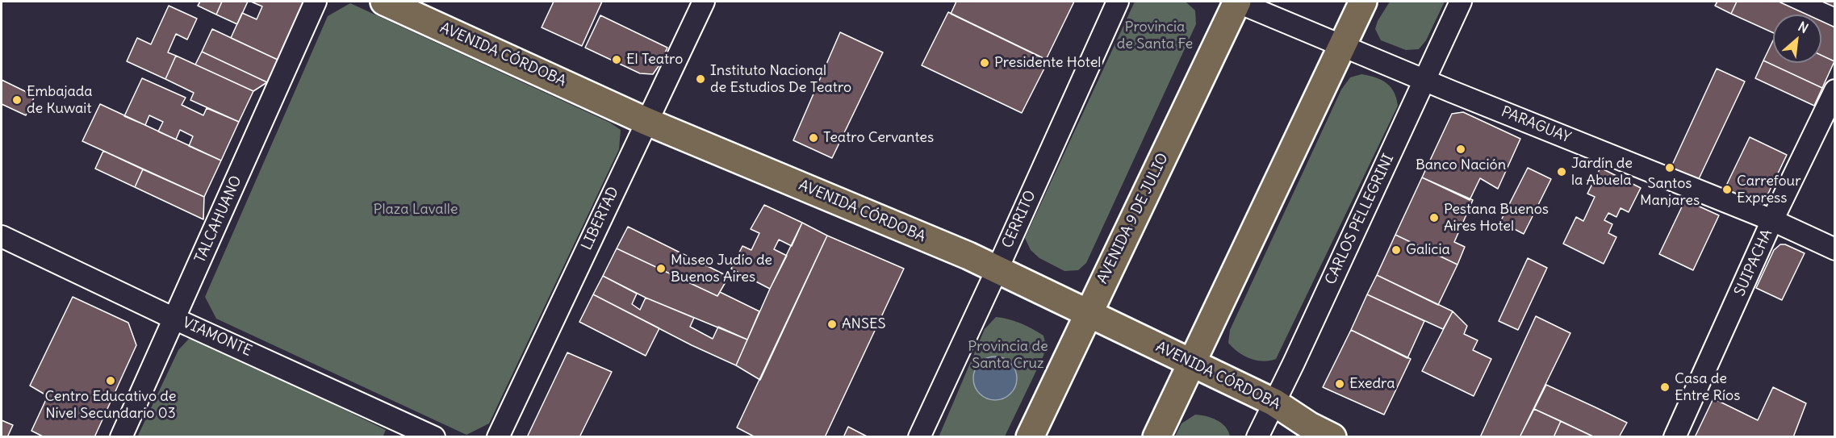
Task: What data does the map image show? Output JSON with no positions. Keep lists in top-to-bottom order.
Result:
{
  "streets": {
    "main road": ["AVENIDA CÓRDOBA", "AVENIDA 9 DE JULIO"],
    "street": [
      "PARAGUAY",
      "LIBERTAD",
      "TALCAHUANO",
      "CERRITO",
      "CARLOS PELLEGRINI",
      "SUIPACHA",
      "VIAMONTE"
    ]
  },
  "crossings": [
    ["AVENIDA CÓRDOBA", "LIBERTAD"],
    ["AVENIDA CÓRDOBA", "AVENIDA 9 DE JULIO"],
    ["AVENIDA CÓRDOBA", "CERRITO"],
    ["AVENIDA CÓRDOBA", "CARLOS PELLEGRINI"],
    ["PARAGUAY", "AVENIDA 9 DE JULIO"],
    ["PARAGUAY", "CARLOS PELLEGRINI"],
    ["PARAGUAY", "SUIPACHA"],
    ["TALCAHUANO", "VIAMONTE"]
  ],
  "parks": ["Provincia de Santa Fe", "Plaza Lavalle", "Provincia de Santa Cruz"],
  "places": [
    "El Teatro",
    "Presidente Hotel",
    "Instituto Nacional de Estudios De Teatro",
    "Embajada de Kuwait",
    "Teatro Cervantes",
    "Banco Nación",
    "Santos Manjares",
    "Jardín de la Abuela",
    "Carrefour Express",
    "Pestana Buenos Aires Hotel",
    "Galicia",
    "Museo Judío de Buenos Aires",
    "ANSES",
    "Centro Educativo de Nivel Secundario 03",
    "Exedra",
    "Casa de Entre Ríos"
  ],
  "north": "top right"
}
